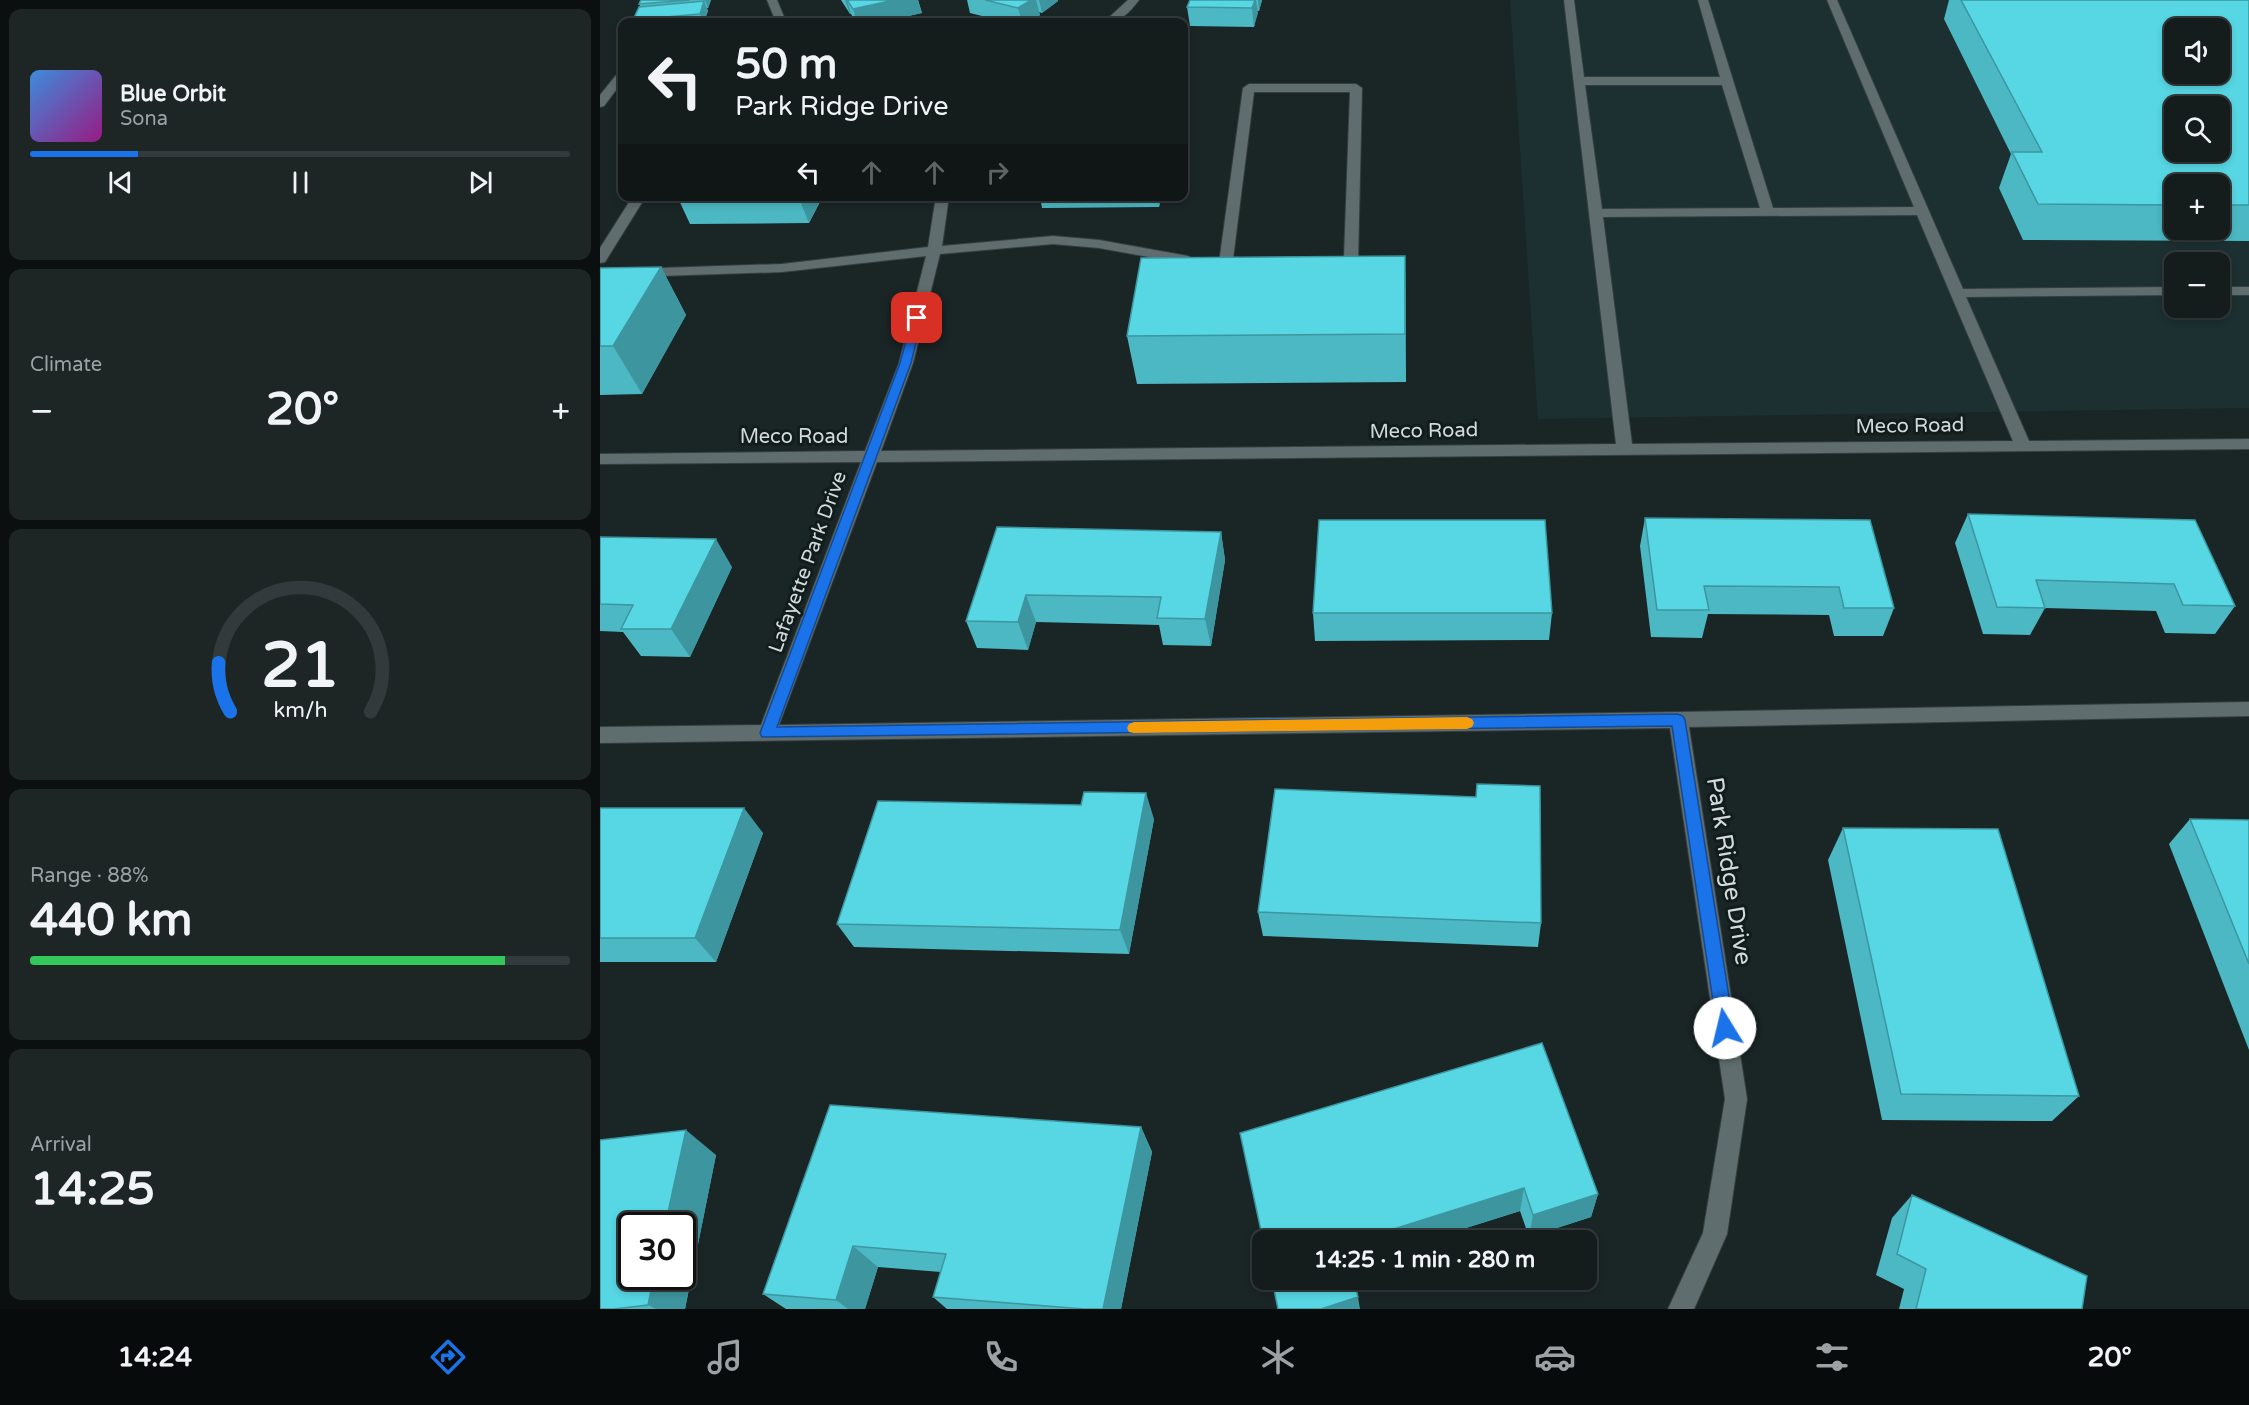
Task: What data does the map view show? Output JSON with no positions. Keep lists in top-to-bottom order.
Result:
{
  "streets": {
    "street": ["Meco Road", "Lafayette Park Drive", "Park Ridge Drive"]
  },
  "crossings": [
    ["Meco Road", "Lafayette Park Drive"]
  ],
  "page": {
    "map_buttons": ["+", "−"],
    "turn": ["50 m", "Park Ridge Drive"],
    "song": ["Blue Orbit", "Sona"],
    "tile": [
      "Climate",
      ["Range · 88%", "440 km"],
      ["Arrival", "14:25"]
    ],
    "heat": ["−", "20°", "+"],
    "limit": "30",
    "trip": "14:25 · 1 min · 280 m",
    "tabs": ["14:24", "20°"],
    "gauge": ["21", "km/h"]
  }
}
